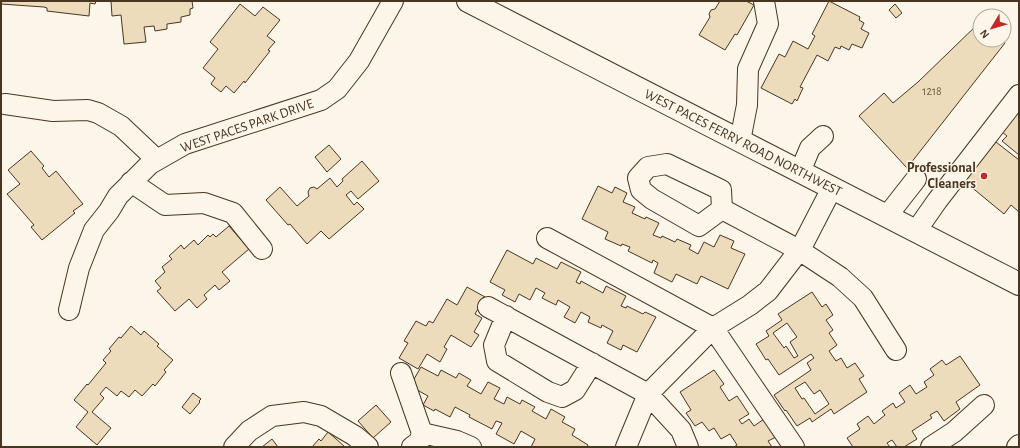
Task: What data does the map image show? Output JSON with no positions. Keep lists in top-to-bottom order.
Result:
{
  "streets": {
    "main road": ["WEST PACES FERRY ROAD NORTHWEST"],
    "street": ["WEST PACES PARK DRIVE"]
  },
  "places": ["Professional Cleaners"],
  "house_numbers": ["1218"],
  "north": "bottom left"
}
